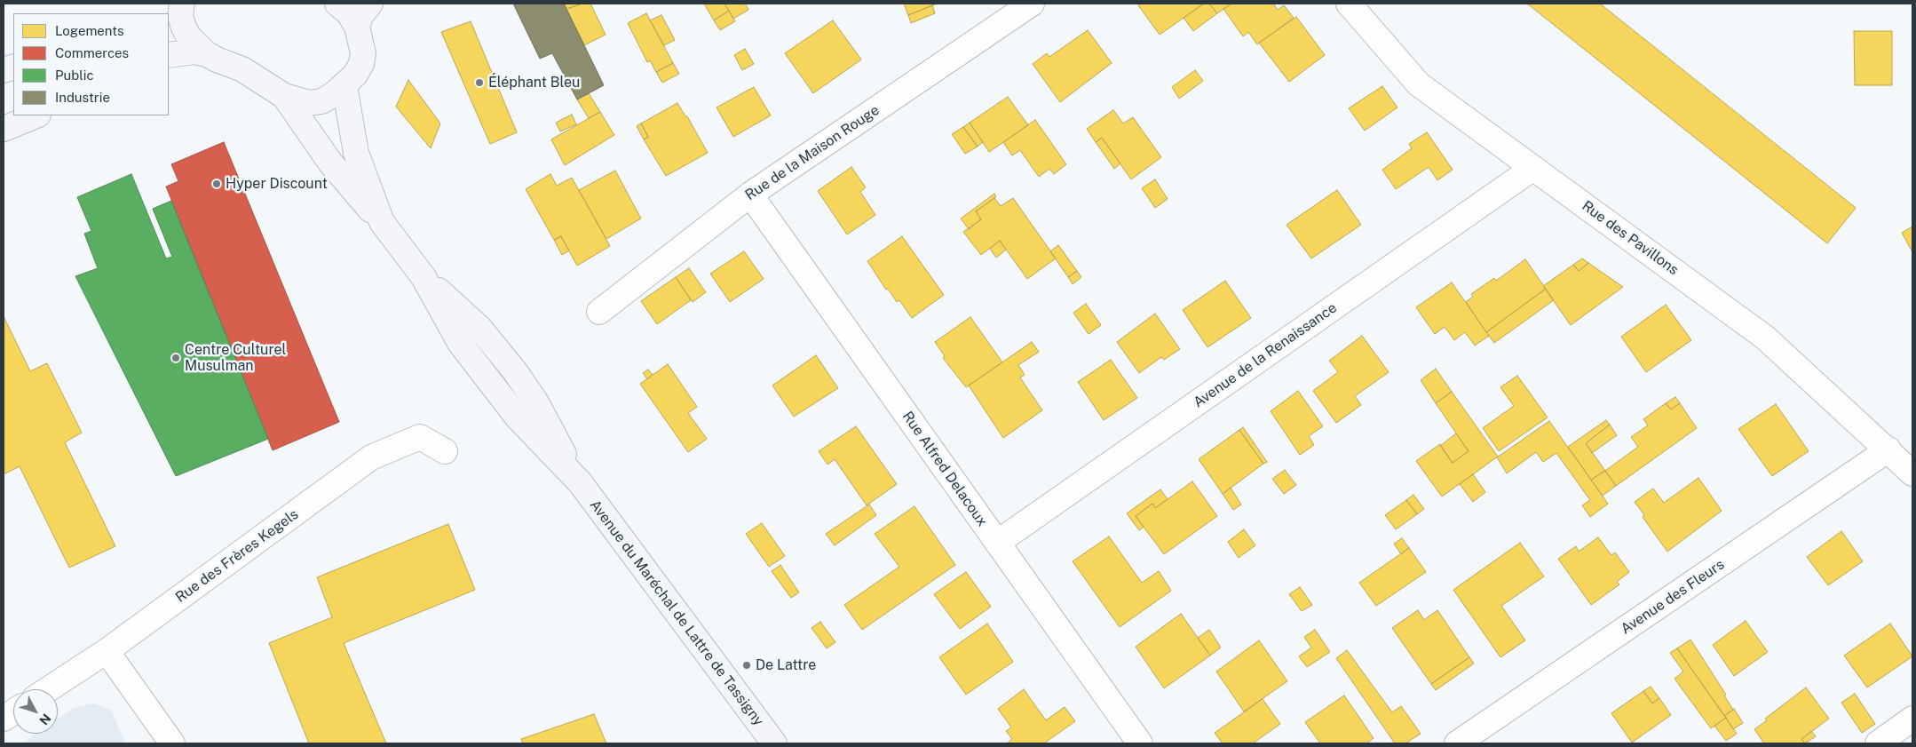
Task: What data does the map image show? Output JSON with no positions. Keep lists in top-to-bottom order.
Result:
{
  "streets": {
    "street": [
      "Rue de la Maison Rouge",
      "Rue des Pavillons",
      "Avenue de la Renaissance",
      "Rue Alfred Delacoux",
      "Rue des Frères Kegels",
      "Avenue des Fleurs",
      "Avenue du Maréchal de Lattre de Tassigny"
    ]
  },
  "crossings": [
    ["Rue de la Maison Rouge", "Rue Alfred Delacoux"],
    ["Rue des Pavillons", "Avenue de la Renaissance"],
    ["Rue des Pavillons", "Avenue des Fleurs"],
    ["Avenue de la Renaissance", "Rue Alfred Delacoux"]
  ],
  "places": [
    "Éléphant Bleu",
    "Hyper Discount",
    "Centre Culturel Musulman",
    "De Lattre"
  ],
  "legend": [
    "Logements",
    "Commerces",
    "Public",
    "Industrie"
  ],
  "north": "bottom right"
}
